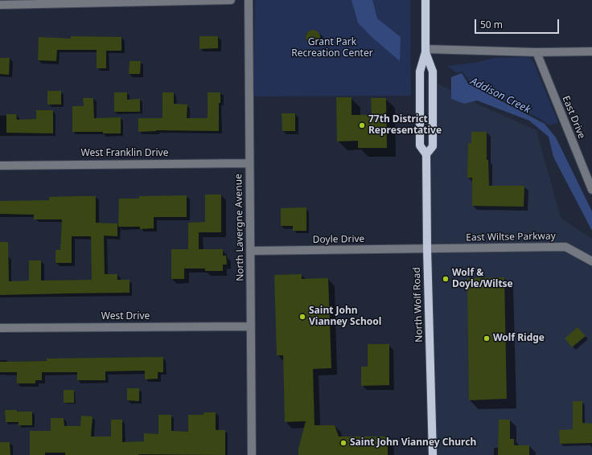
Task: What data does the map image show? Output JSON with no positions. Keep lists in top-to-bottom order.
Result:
{
  "streets": {
    "main road": ["North Wolf Road"],
    "street": [
      "East Drive",
      "West Franklin Drive",
      "North Lavergne Avenue",
      "East Wiltse Parkway",
      "Doyle Drive",
      "West Drive"
    ]
  },
  "crossings": [
    ["West Franklin Drive", "North Lavergne Avenue"],
    ["North Lavergne Avenue", "Doyle Drive"],
    ["North Lavergne Avenue", "West Drive"],
    ["East Wiltse Parkway", "Doyle Drive"],
    ["East Wiltse Parkway", "North Wolf Road"],
    ["Doyle Drive", "North Wolf Road"]
  ],
  "water": ["Addison Creek"],
  "parks": ["Grant Park Recreation Center"],
  "places": [
    "77th District Representative",
    "Wolf & Doyle/Wiltse",
    "Saint John Vianney School",
    "Wolf Ridge",
    "Saint John Vianney Church"
  ],
  "scale_bar": "50 m"
}
